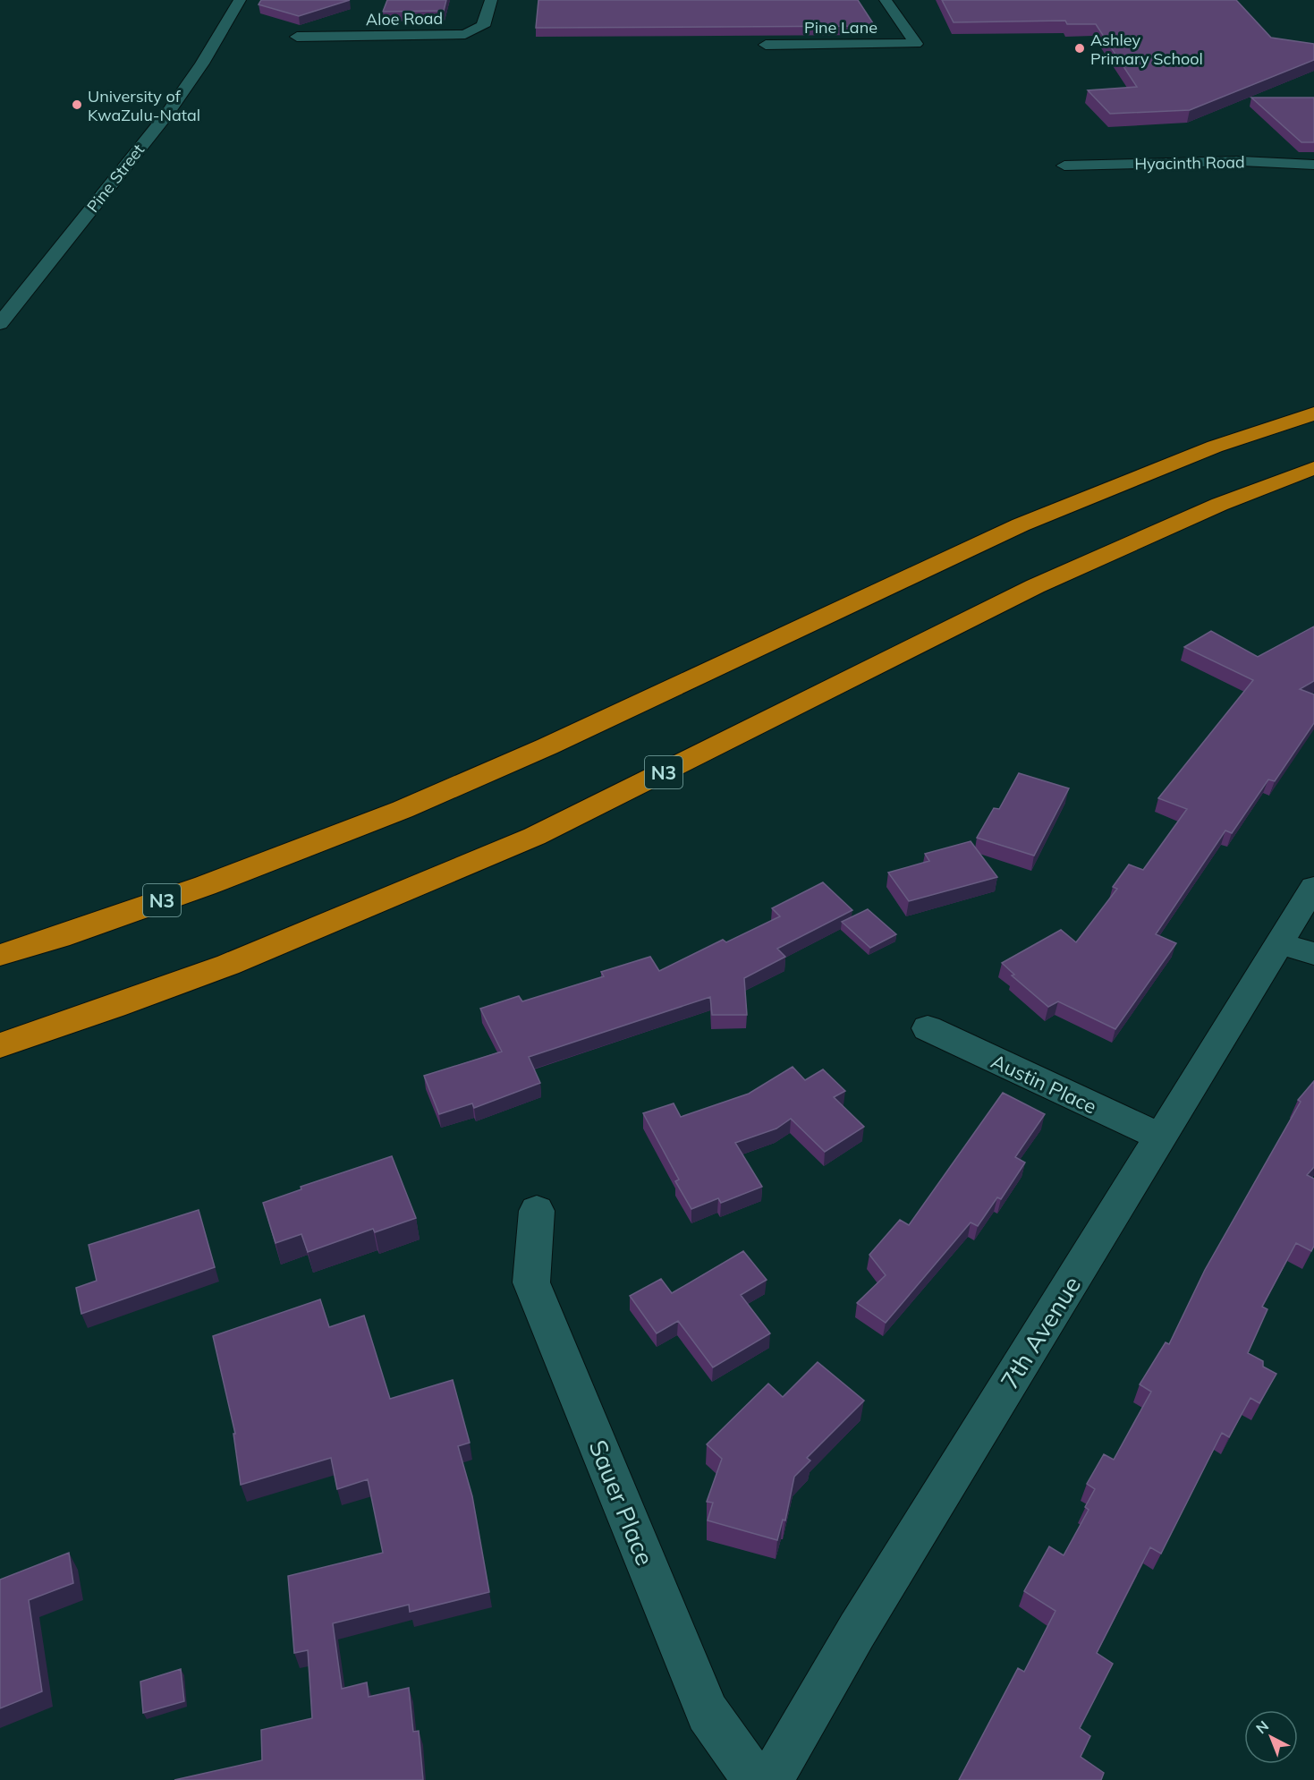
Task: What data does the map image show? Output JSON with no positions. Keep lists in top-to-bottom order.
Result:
{
  "streets": {
    "highway": ["N3"],
    "street": [
      "Aloe Road",
      "Pine Lane",
      "Hyacinth Road",
      "Pine Street",
      "Austin Place",
      "7th Avenue",
      "Sauer Place"
    ]
  },
  "crossings": [
    ["Austin Place", "7th Avenue"]
  ],
  "places": ["Ashley Primary School", "University of KwaZulu-Natal"],
  "north": "top left"
}
